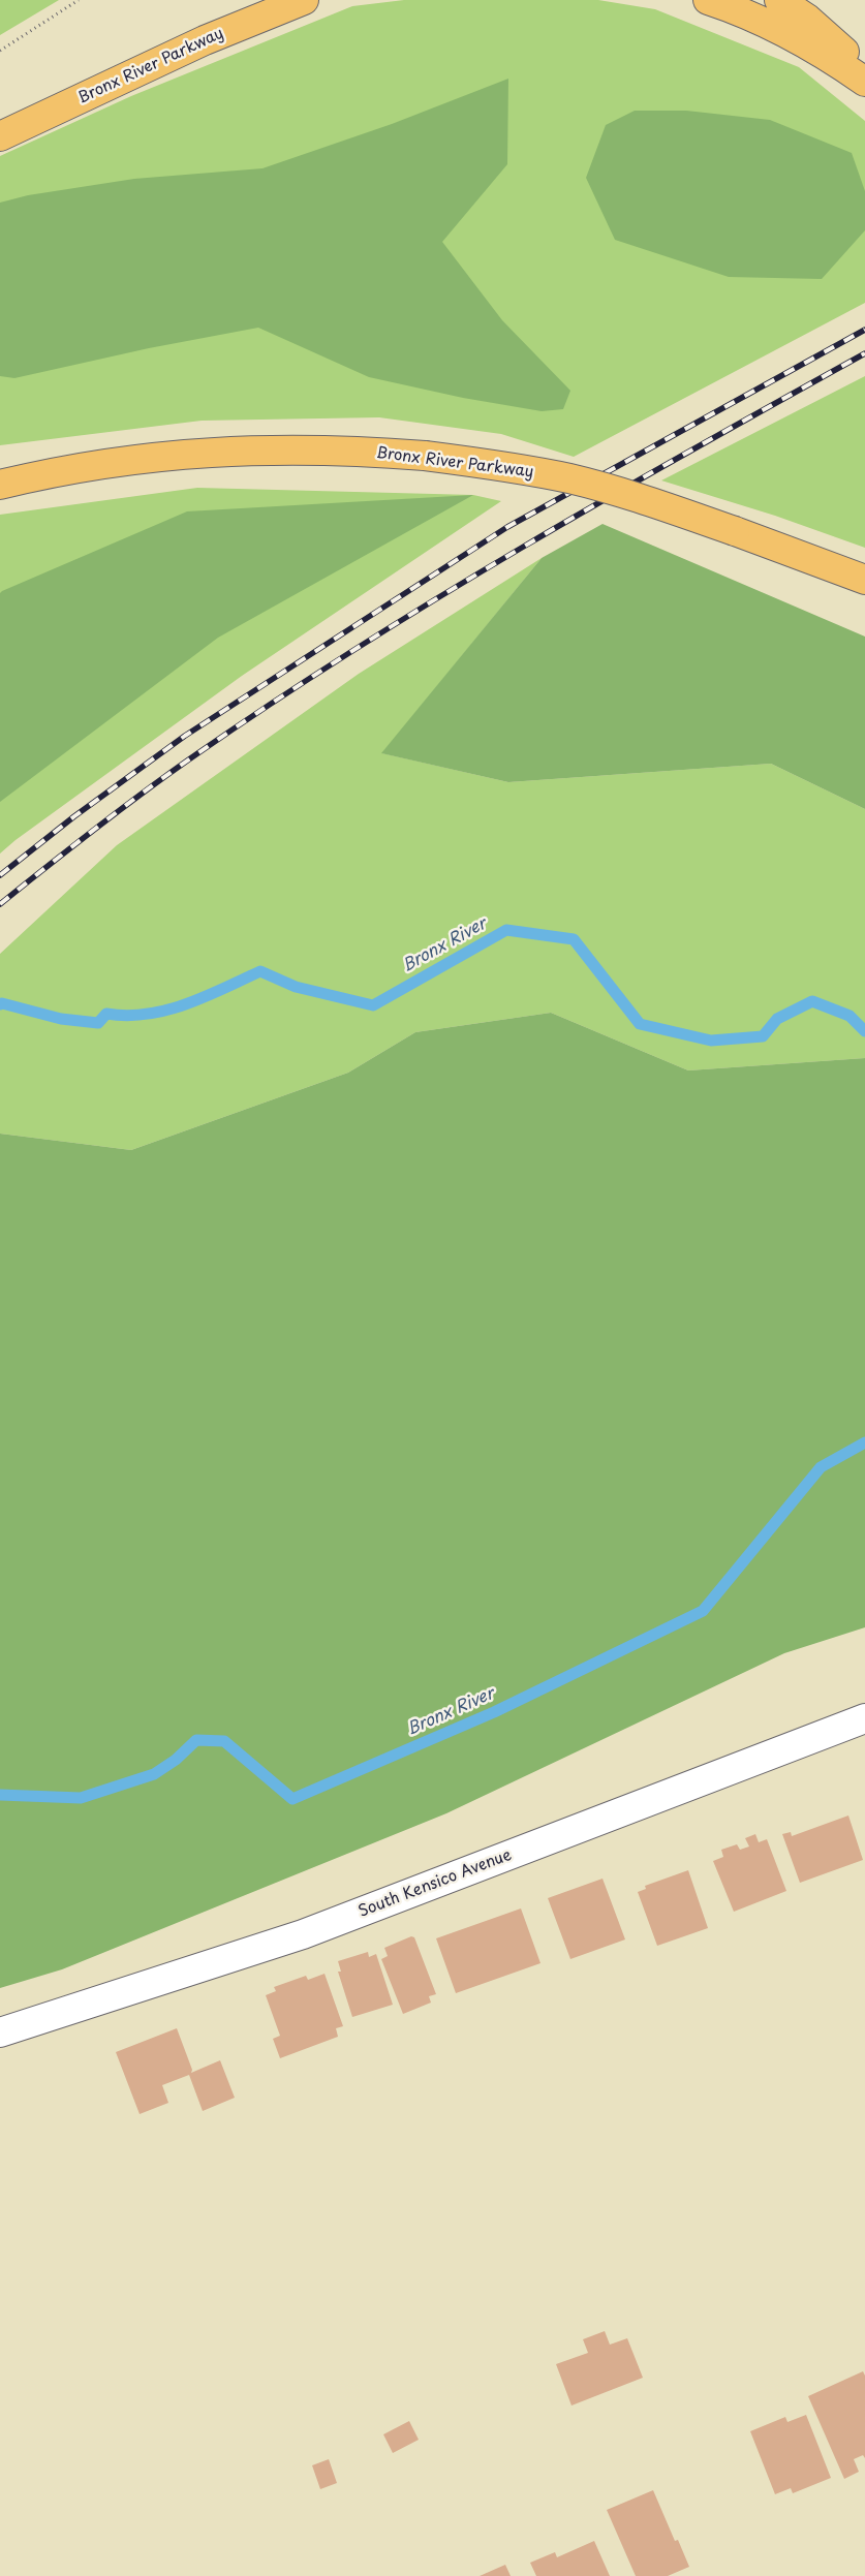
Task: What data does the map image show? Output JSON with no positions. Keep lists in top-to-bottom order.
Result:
{
  "streets": {
    "highway": ["Bronx River Parkway"],
    "street": ["South Kensico Avenue"]
  },
  "water": ["Bronx River"]
}
